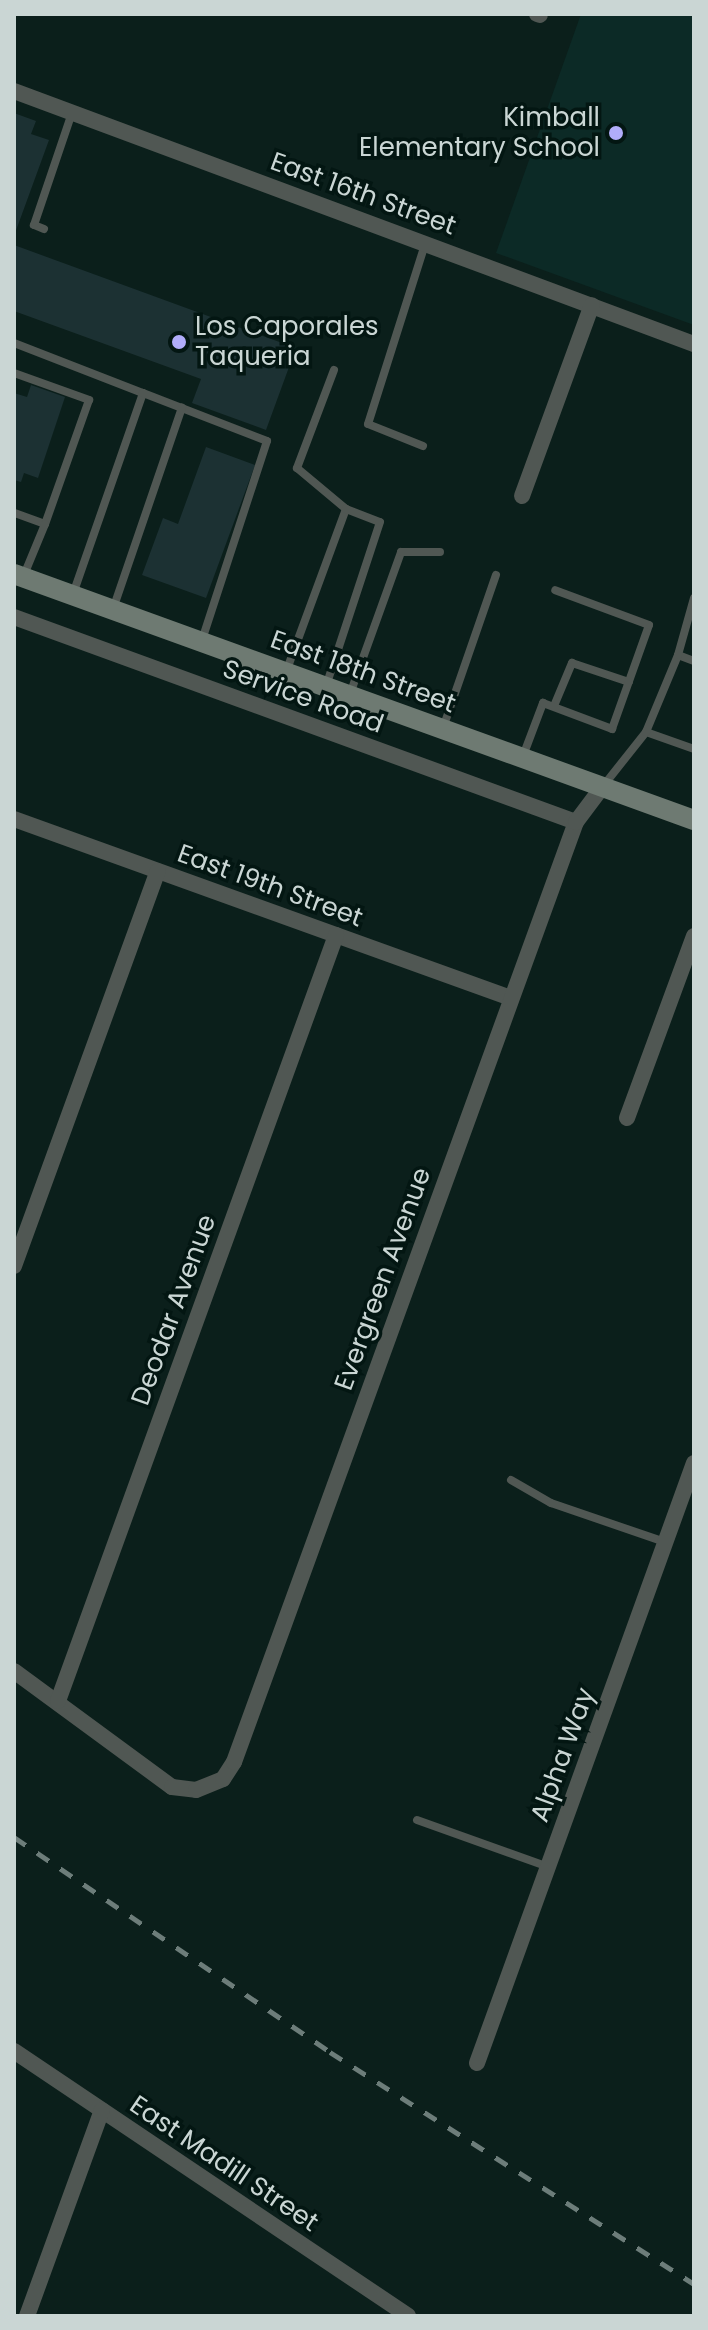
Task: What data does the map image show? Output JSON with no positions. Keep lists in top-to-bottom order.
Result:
{
  "streets": {
    "main road": ["East 18th Street"],
    "street": [
      "East 16th Street",
      "Service Road",
      "East 19th Street",
      "Evergreen Avenue",
      "Deodar Avenue",
      "Alpha Way",
      "East Madill Street"
    ]
  },
  "crossings": [
    ["East 18th Street", "Evergreen Avenue"],
    ["Service Road", "Evergreen Avenue"],
    ["East 19th Street", "Evergreen Avenue"],
    ["East 19th Street", "Deodar Avenue"],
    ["Evergreen Avenue", "Deodar Avenue"]
  ],
  "places": ["Kimball Elementary School", "Los Caporales Taqueria"]
}
